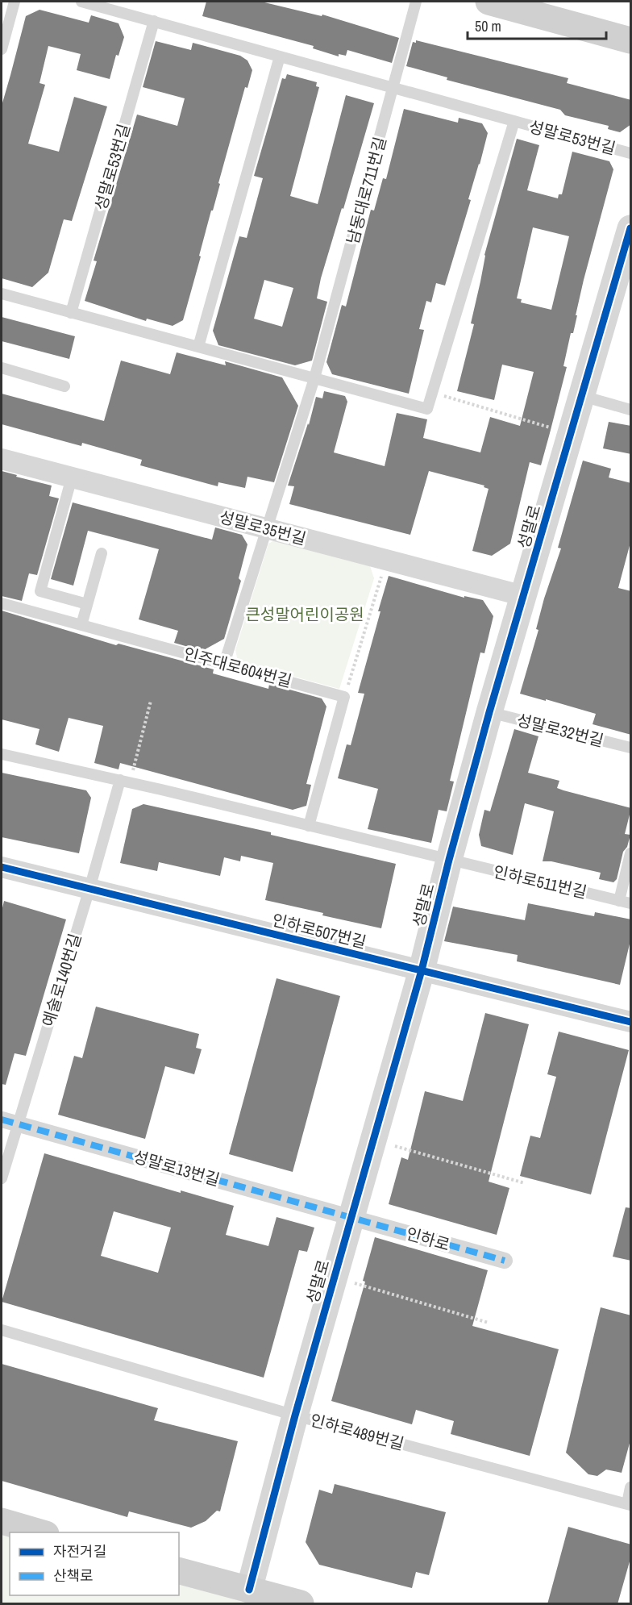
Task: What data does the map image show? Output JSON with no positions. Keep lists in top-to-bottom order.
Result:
{
  "streets": {
    "street": [
      "성말로",
      "성말로35번길",
      "인하로507번길",
      "성말로13번길",
      "인하로"
    ],
    "lane": [
      "성말로53번길",
      "남동대로711번길",
      "인주대로604번길",
      "성말로32번길",
      "인하로511번길",
      "예술로140번길",
      "인하로489번길"
    ]
  },
  "crossings": [
    ["성말로53번길", "남동대로711번길"],
    ["남동대로711번길", "성말로35번길"],
    ["남동대로711번길", "인주대로604번길"],
    ["성말로", "성말로35번길"],
    ["성말로", "성말로32번길"],
    ["성말로", "인하로511번길"],
    ["성말로", "인하로507번길"],
    ["성말로", "성말로13번길"],
    ["성말로", "인하로"],
    ["성말로", "인하로489번길"],
    ["인하로507번길", "예술로140번길"],
    ["예술로140번길", "성말로13번길"],
    ["성말로13번길", "인하로"]
  ],
  "parks": ["큰성말어린이공원"],
  "legend": ["자전거길", "산책로"],
  "scale_bar": "50 m"
}
